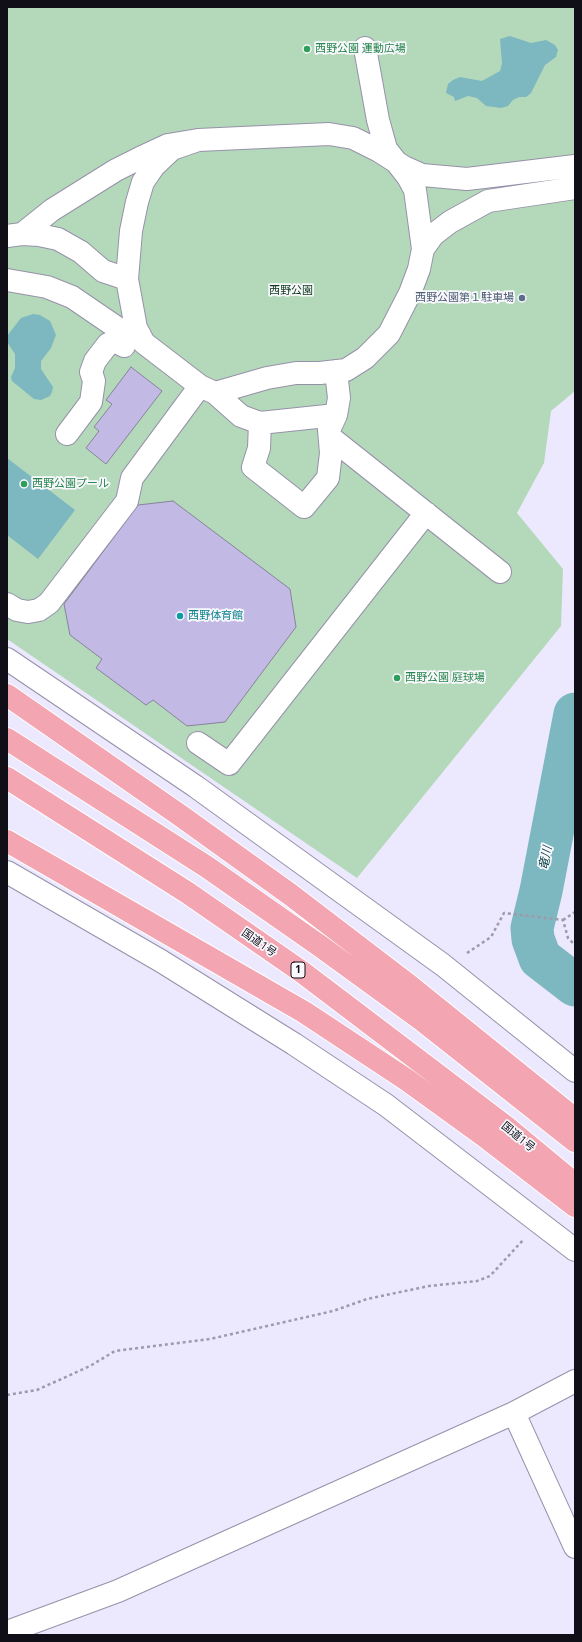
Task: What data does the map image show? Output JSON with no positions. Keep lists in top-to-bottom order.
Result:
{
  "streets": {
    "highway": ["国道1号", "1"]
  },
  "water": ["竜川"],
  "parks": ["西野公園"],
  "places": [
    "西野公園 運動広場",
    "西野公園第１駐車場",
    "西野公園プール",
    "西野体育館",
    "西野公園 庭球場"
  ]
}
